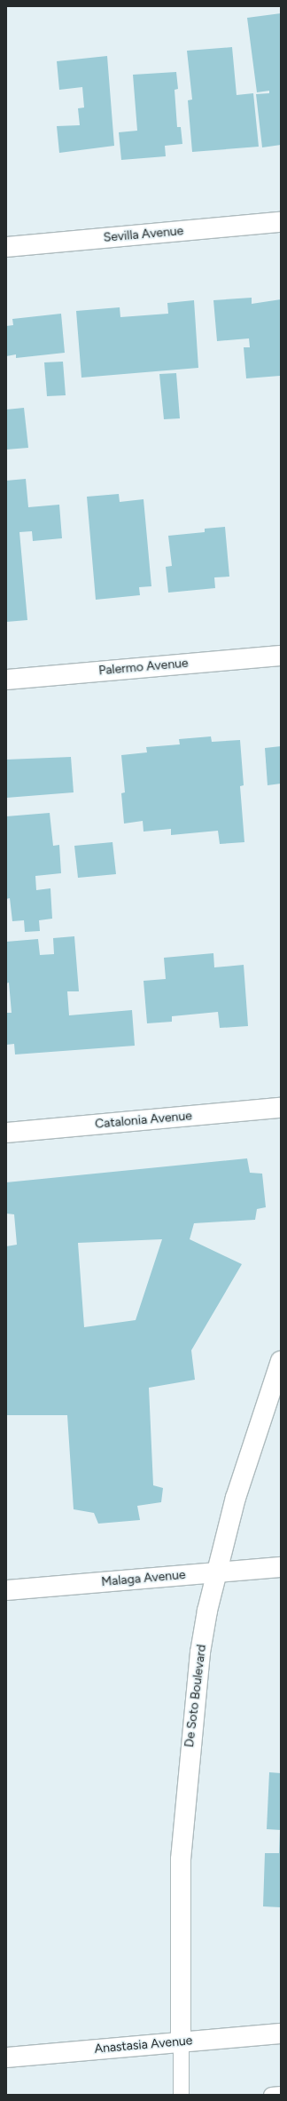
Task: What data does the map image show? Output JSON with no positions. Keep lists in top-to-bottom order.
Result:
{
  "streets": {
    "street": [
      "Sevilla Avenue",
      "Palermo Avenue",
      "Catalonia Avenue",
      "Malaga Avenue",
      "De Soto Boulevard",
      "Anastasia Avenue"
    ]
  },
  "crossings": [
    ["Malaga Avenue", "De Soto Boulevard"],
    ["De Soto Boulevard", "Anastasia Avenue"]
  ]
}
